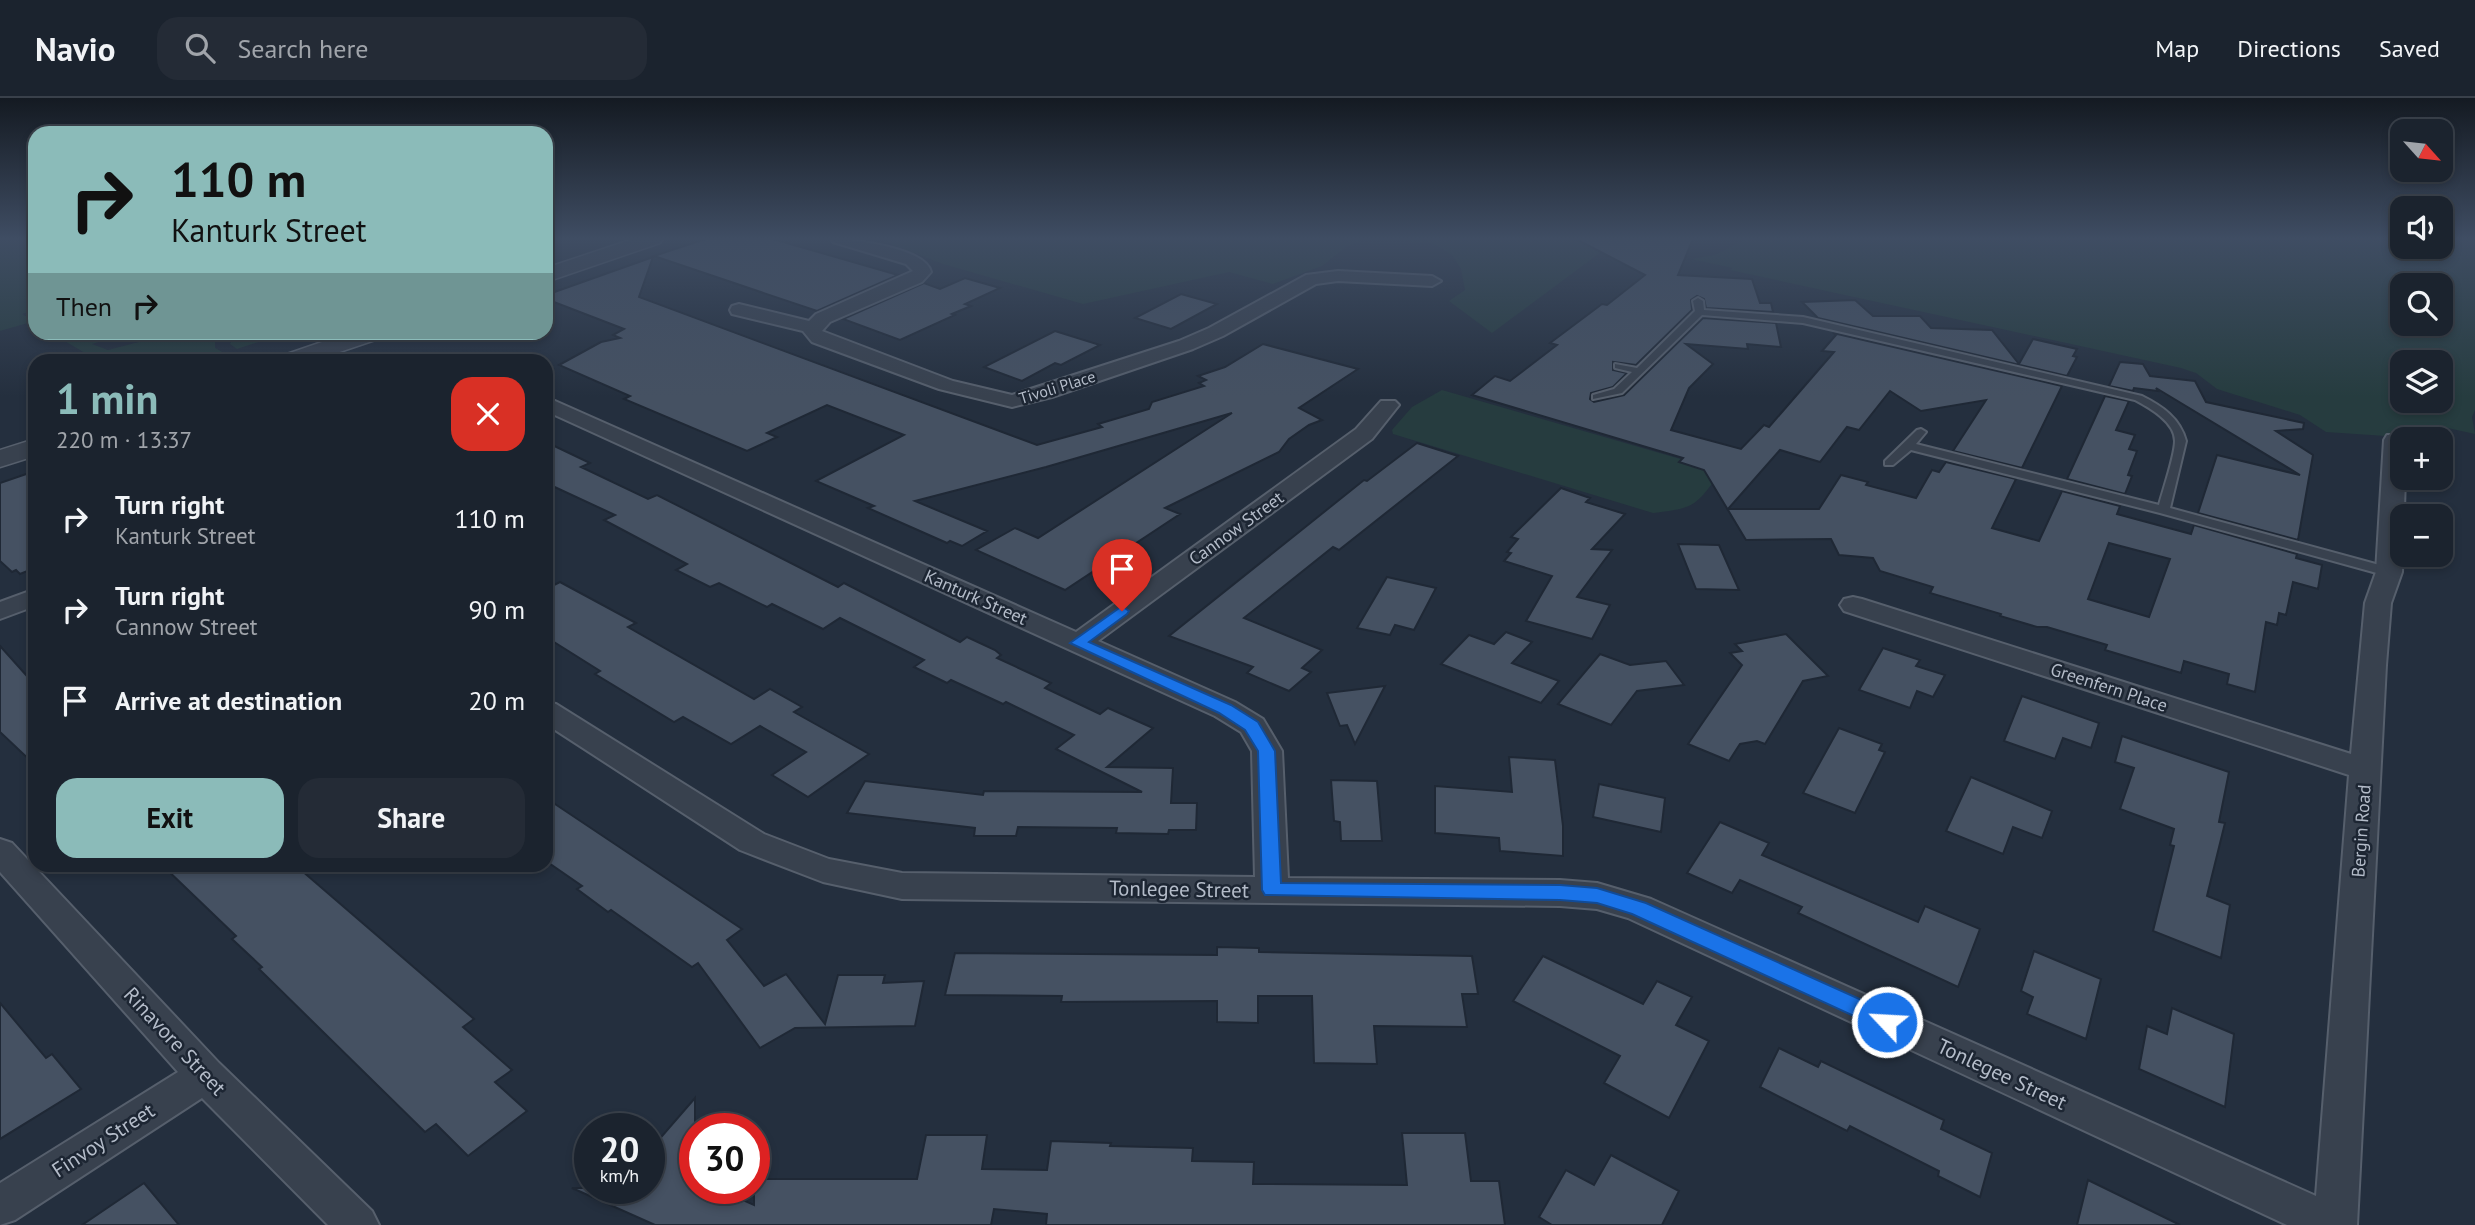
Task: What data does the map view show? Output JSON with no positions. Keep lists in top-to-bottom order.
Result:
{
  "streets": {
    "street": [
      "Tivoli Place",
      "Cannow Street",
      "Kanturk Street",
      "Greenfern Place",
      "Bergin Road",
      "Tonlegee Street",
      "Rinavore Street",
      "Finvoy Street"
    ]
  },
  "crossings": [
    ["Cannow Street", "Kanturk Street"],
    ["Kanturk Street", "Tonlegee Street"],
    ["Greenfern Place", "Bergin Road"],
    ["Bergin Road", "Tonlegee Street"],
    ["Rinavore Street", "Finvoy Street"]
  ],
  "north": "bottom right",
  "page": {
    "header": "Navio",
    "search": "Search here",
    "nav": ["Map", "Directions", "Saved"],
    "map_buttons": ["+", "−"],
    "turn": ["110 m", "Kanturk Street"],
    "then": "Then",
    "heading": ["1 min", "220 m · 13:37"],
    "list": [
      {
        "name": "Turn right",
        "note": "Kanturk Street",
        "value": "110 m"
      },
      {
        "name": "Turn right",
        "note": "Cannow Street",
        "value": "90 m"
      },
      {
        "name": "Arrive at destination",
        "value": "20 m"
      }
    ],
    "buttons": ["Exit", "Share"],
    "speed": "20 km/h",
    "limit": "30"
  }
}
